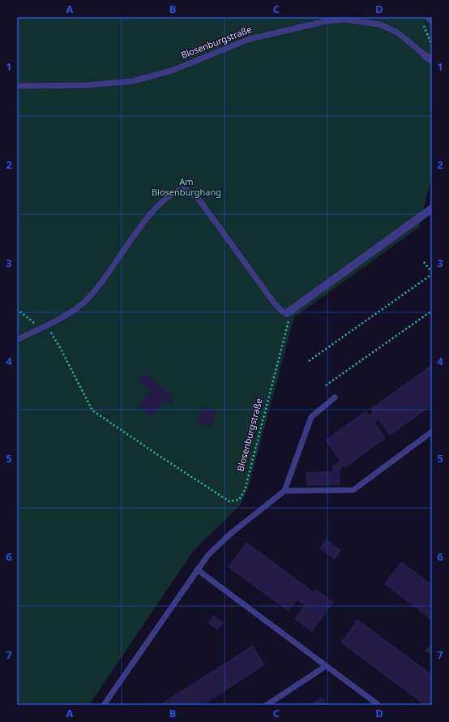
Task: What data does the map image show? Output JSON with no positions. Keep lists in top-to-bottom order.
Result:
{
  "streets": {
    "lane": ["Blosenburgstraße"]
  },
  "parks": ["Am Blosenburghang"],
  "grid": {
    "columns": [
      "A",
      "B",
      "C",
      "D"
    ],
    "rows": [
      "1",
      "2",
      "3",
      "4",
      "5",
      "6",
      "7"
    ]
  }
}
